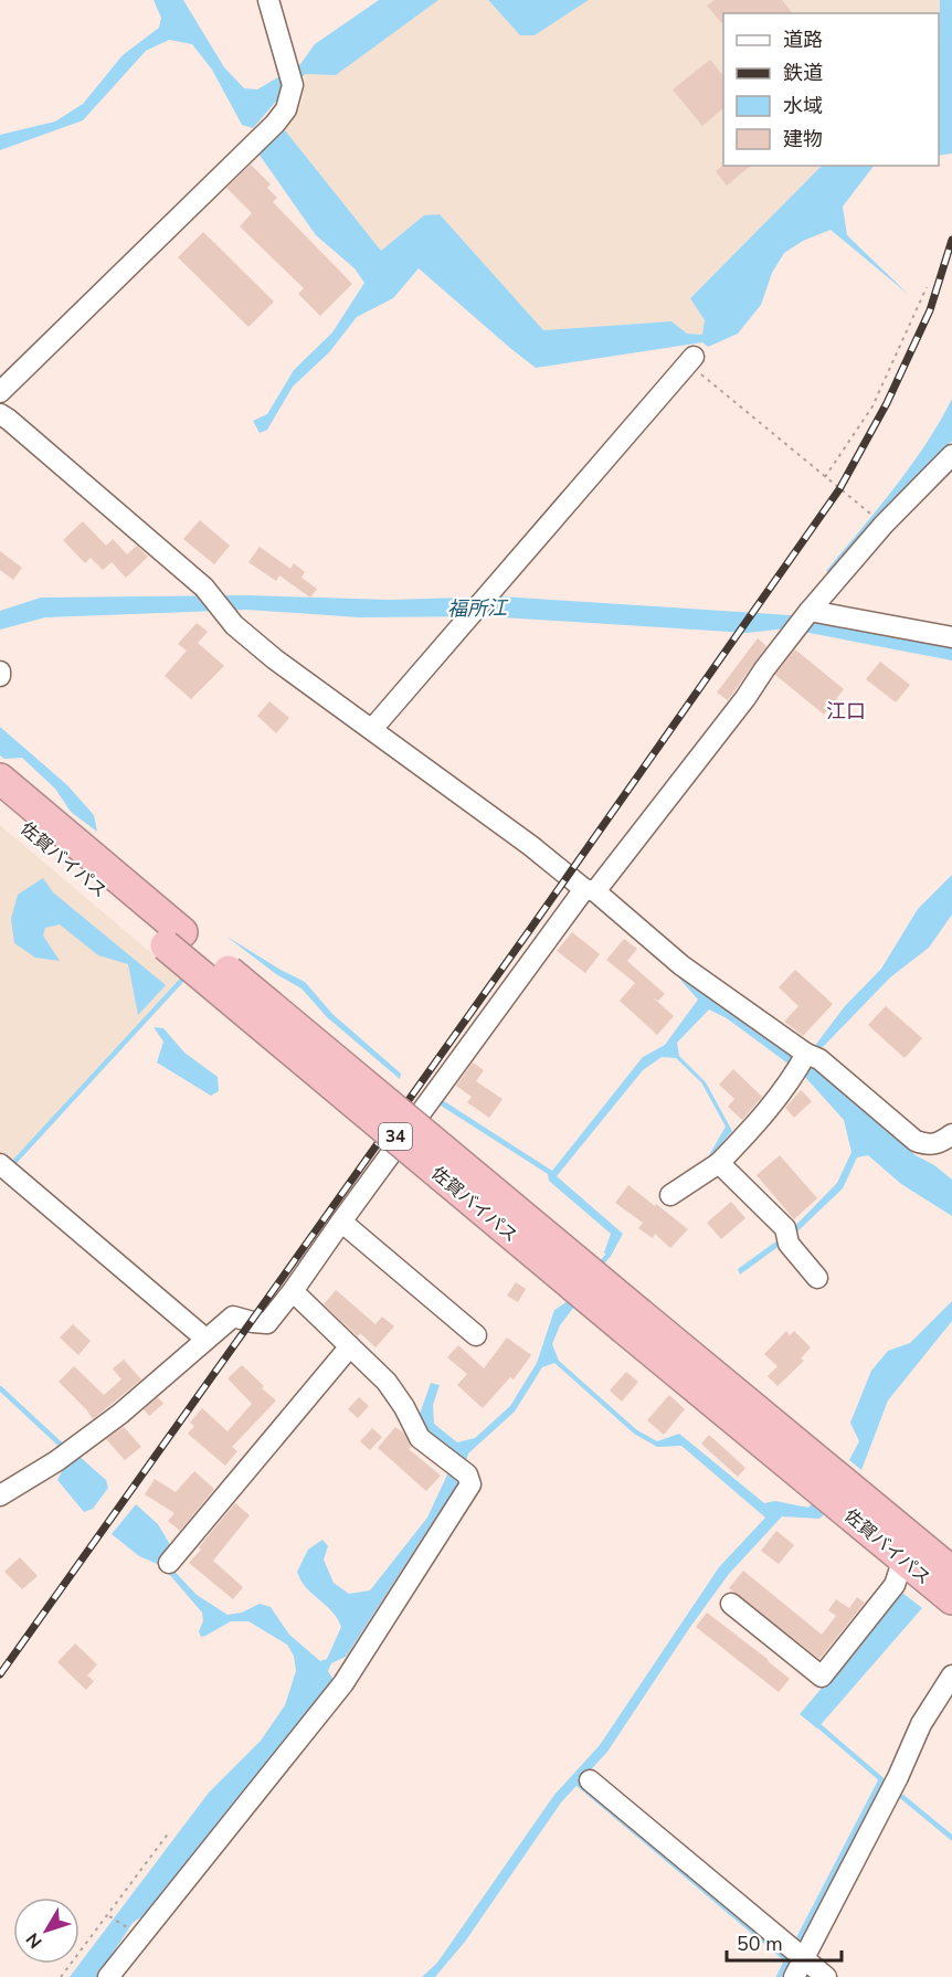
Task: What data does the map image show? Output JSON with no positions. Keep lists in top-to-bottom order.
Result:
{
  "streets": {
    "highway": ["佐賀バイパス", "34"]
  },
  "districts": ["江口"],
  "water": ["福所江"],
  "legend": [
    "道路",
    "鉄道",
    "水域",
    "建物"
  ],
  "scale_bar": "50 m",
  "north": "bottom left"
}
